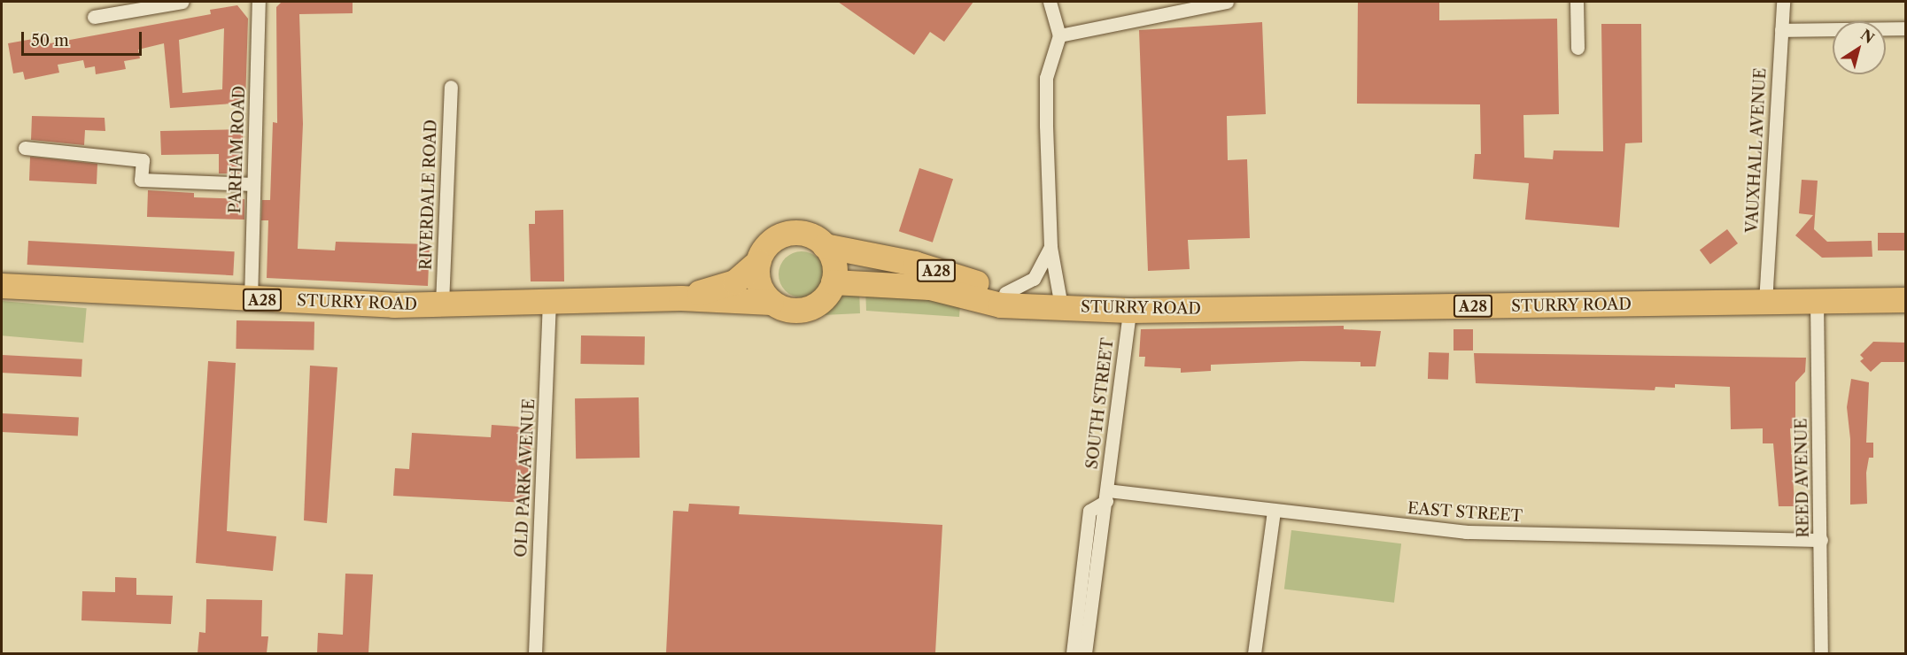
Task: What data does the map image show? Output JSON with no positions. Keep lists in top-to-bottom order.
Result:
{
  "streets": {
    "highway": ["A28", "STURRY ROAD"],
    "street": [
      "PARHAM ROAD",
      "VAUXHALL AVENUE",
      "RIVERDALE ROAD",
      "SOUTH STREET",
      "OLD PARK AVENUE",
      "REED AVENUE",
      "EAST STREET"
    ]
  },
  "crossings": [
    ["PARHAM ROAD", "STURRY ROAD"],
    ["VAUXHALL AVENUE", "STURRY ROAD"],
    ["RIVERDALE ROAD", "STURRY ROAD"],
    ["STURRY ROAD", "SOUTH STREET"],
    ["STURRY ROAD", "OLD PARK AVENUE"],
    ["STURRY ROAD", "REED AVENUE"],
    ["SOUTH STREET", "EAST STREET"],
    ["REED AVENUE", "EAST STREET"]
  ],
  "scale_bar": "50 m",
  "north": "top right"
}
